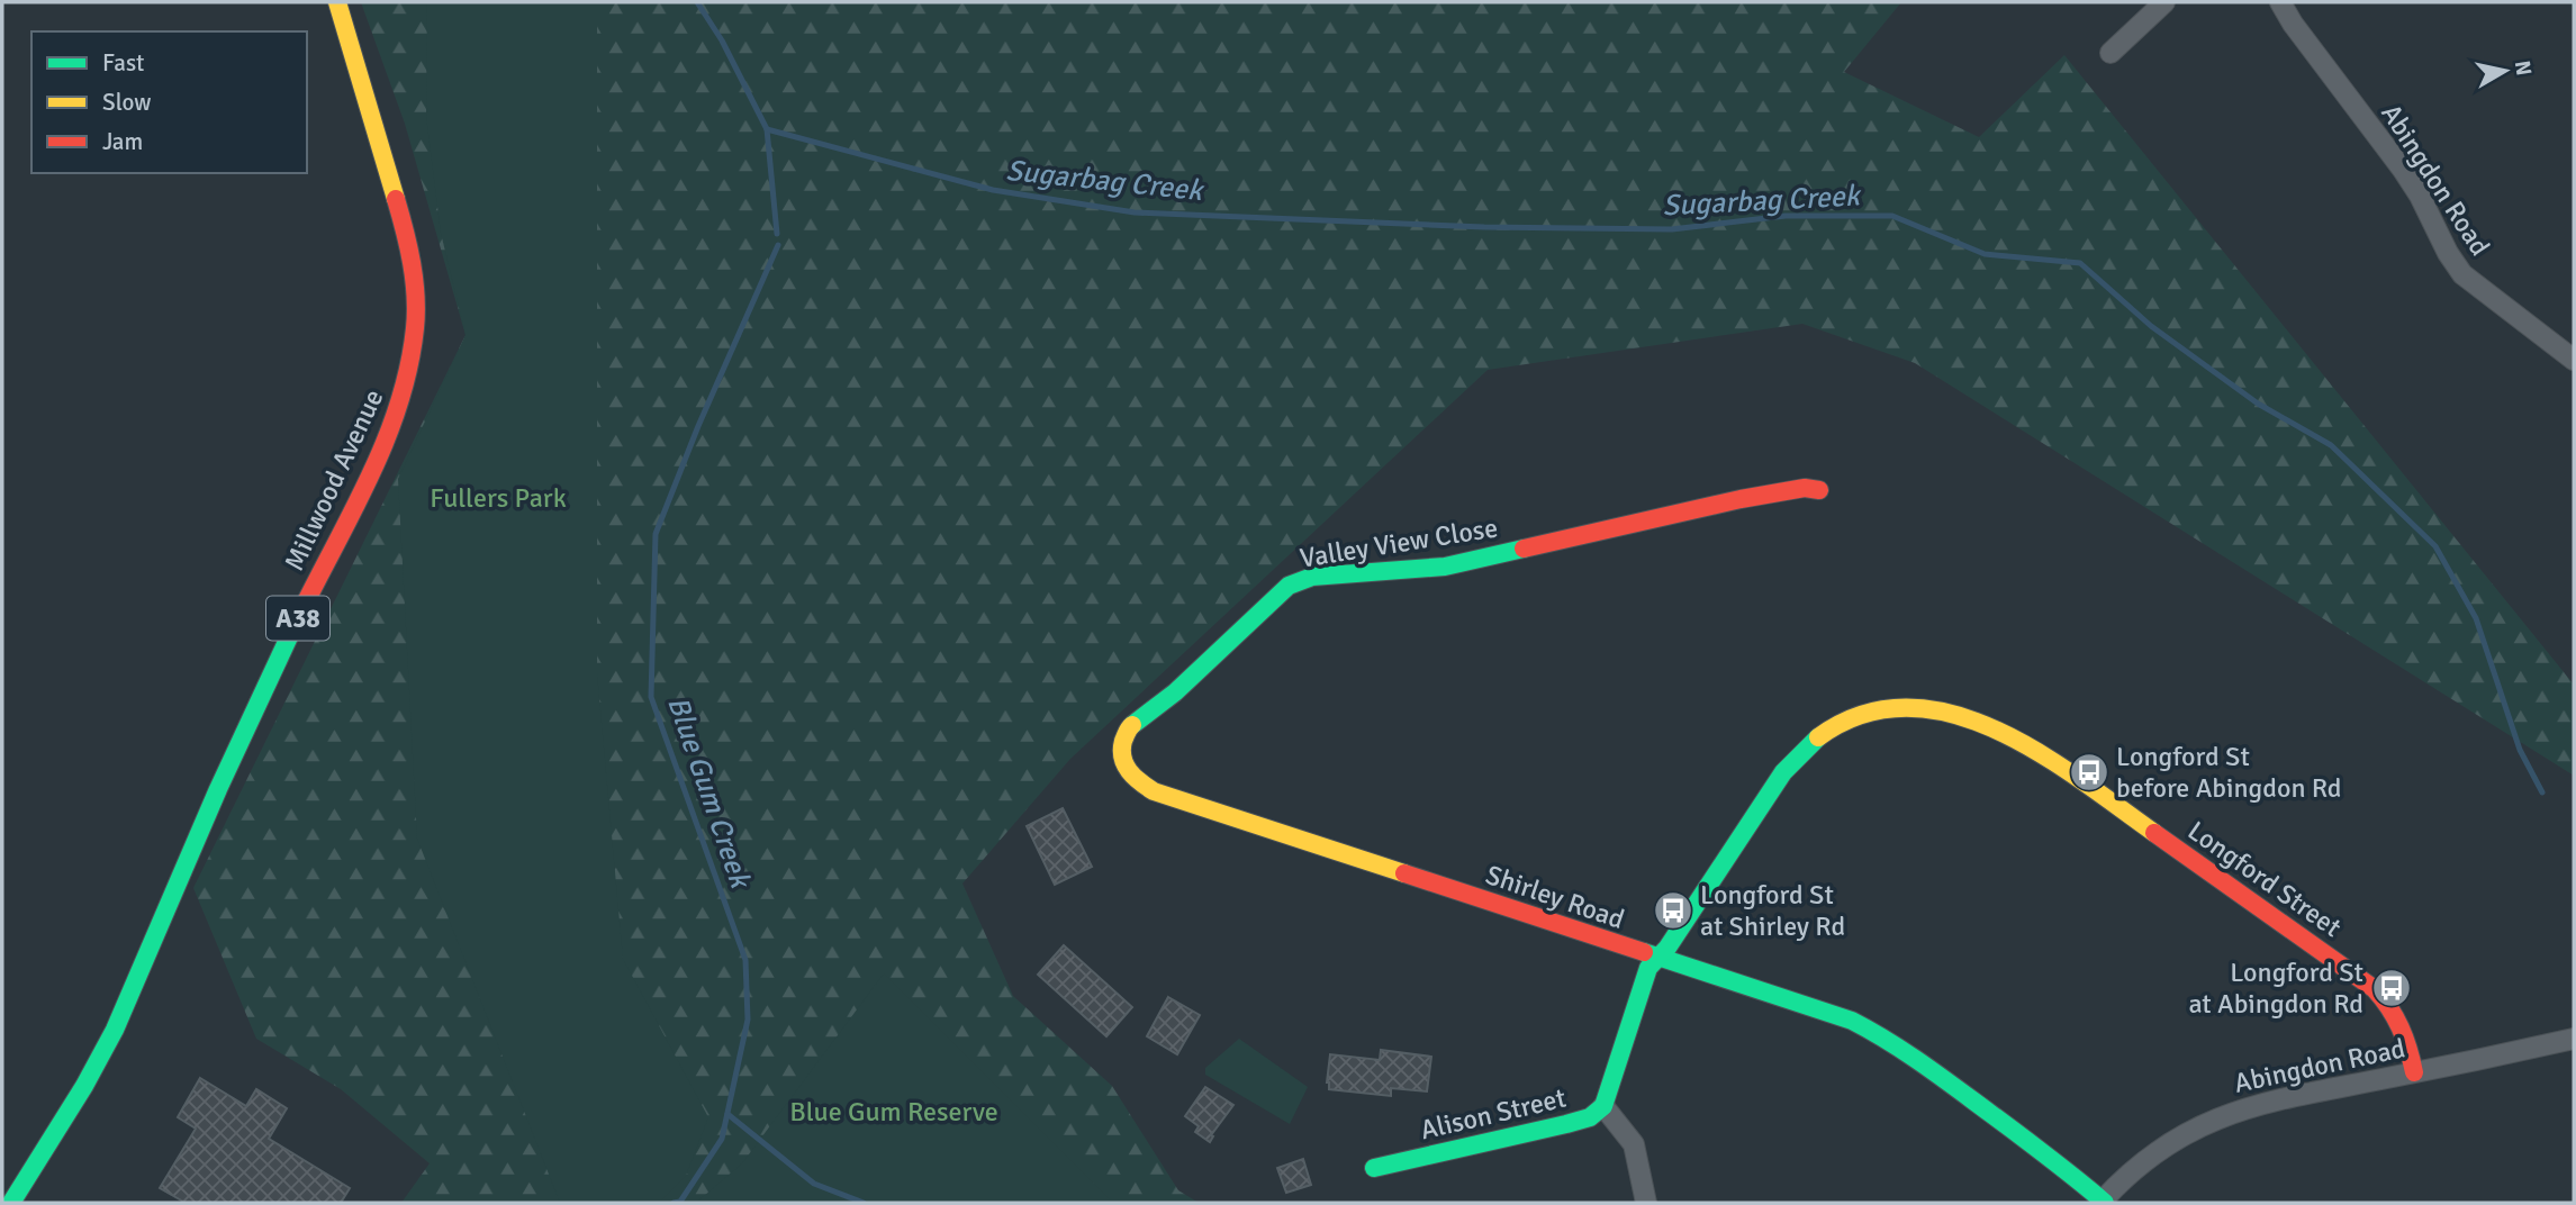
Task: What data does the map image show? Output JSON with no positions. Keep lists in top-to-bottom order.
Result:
{
  "streets": {
    "street": [
      "Abingdon Road",
      "Millwood Avenue",
      "Valley View Close",
      "A38",
      "Longford Street",
      "Shirley Road",
      "Alison Street"
    ]
  },
  "crossings": [
    ["Abingdon Road", "Longford Street"],
    ["Abingdon Road", "Shirley Road"],
    ["Valley View Close", "Shirley Road"],
    ["Longford Street", "Shirley Road"],
    ["Longford Street", "Alison Street"],
    ["Shirley Road", "Alison Street"]
  ],
  "water": ["Sugarbag Creek", "Blue Gum Creek"],
  "parks": ["Fullers Park", "Blue Gum Reserve"],
  "places": {
    "bus stop": ["Longford St before Abingdon Rd", "Longford St at Shirley Rd", "Longford St at Abingdon Rd"]
  },
  "legend": ["Fast", "Slow", "Jam"],
  "north": "right"
}
